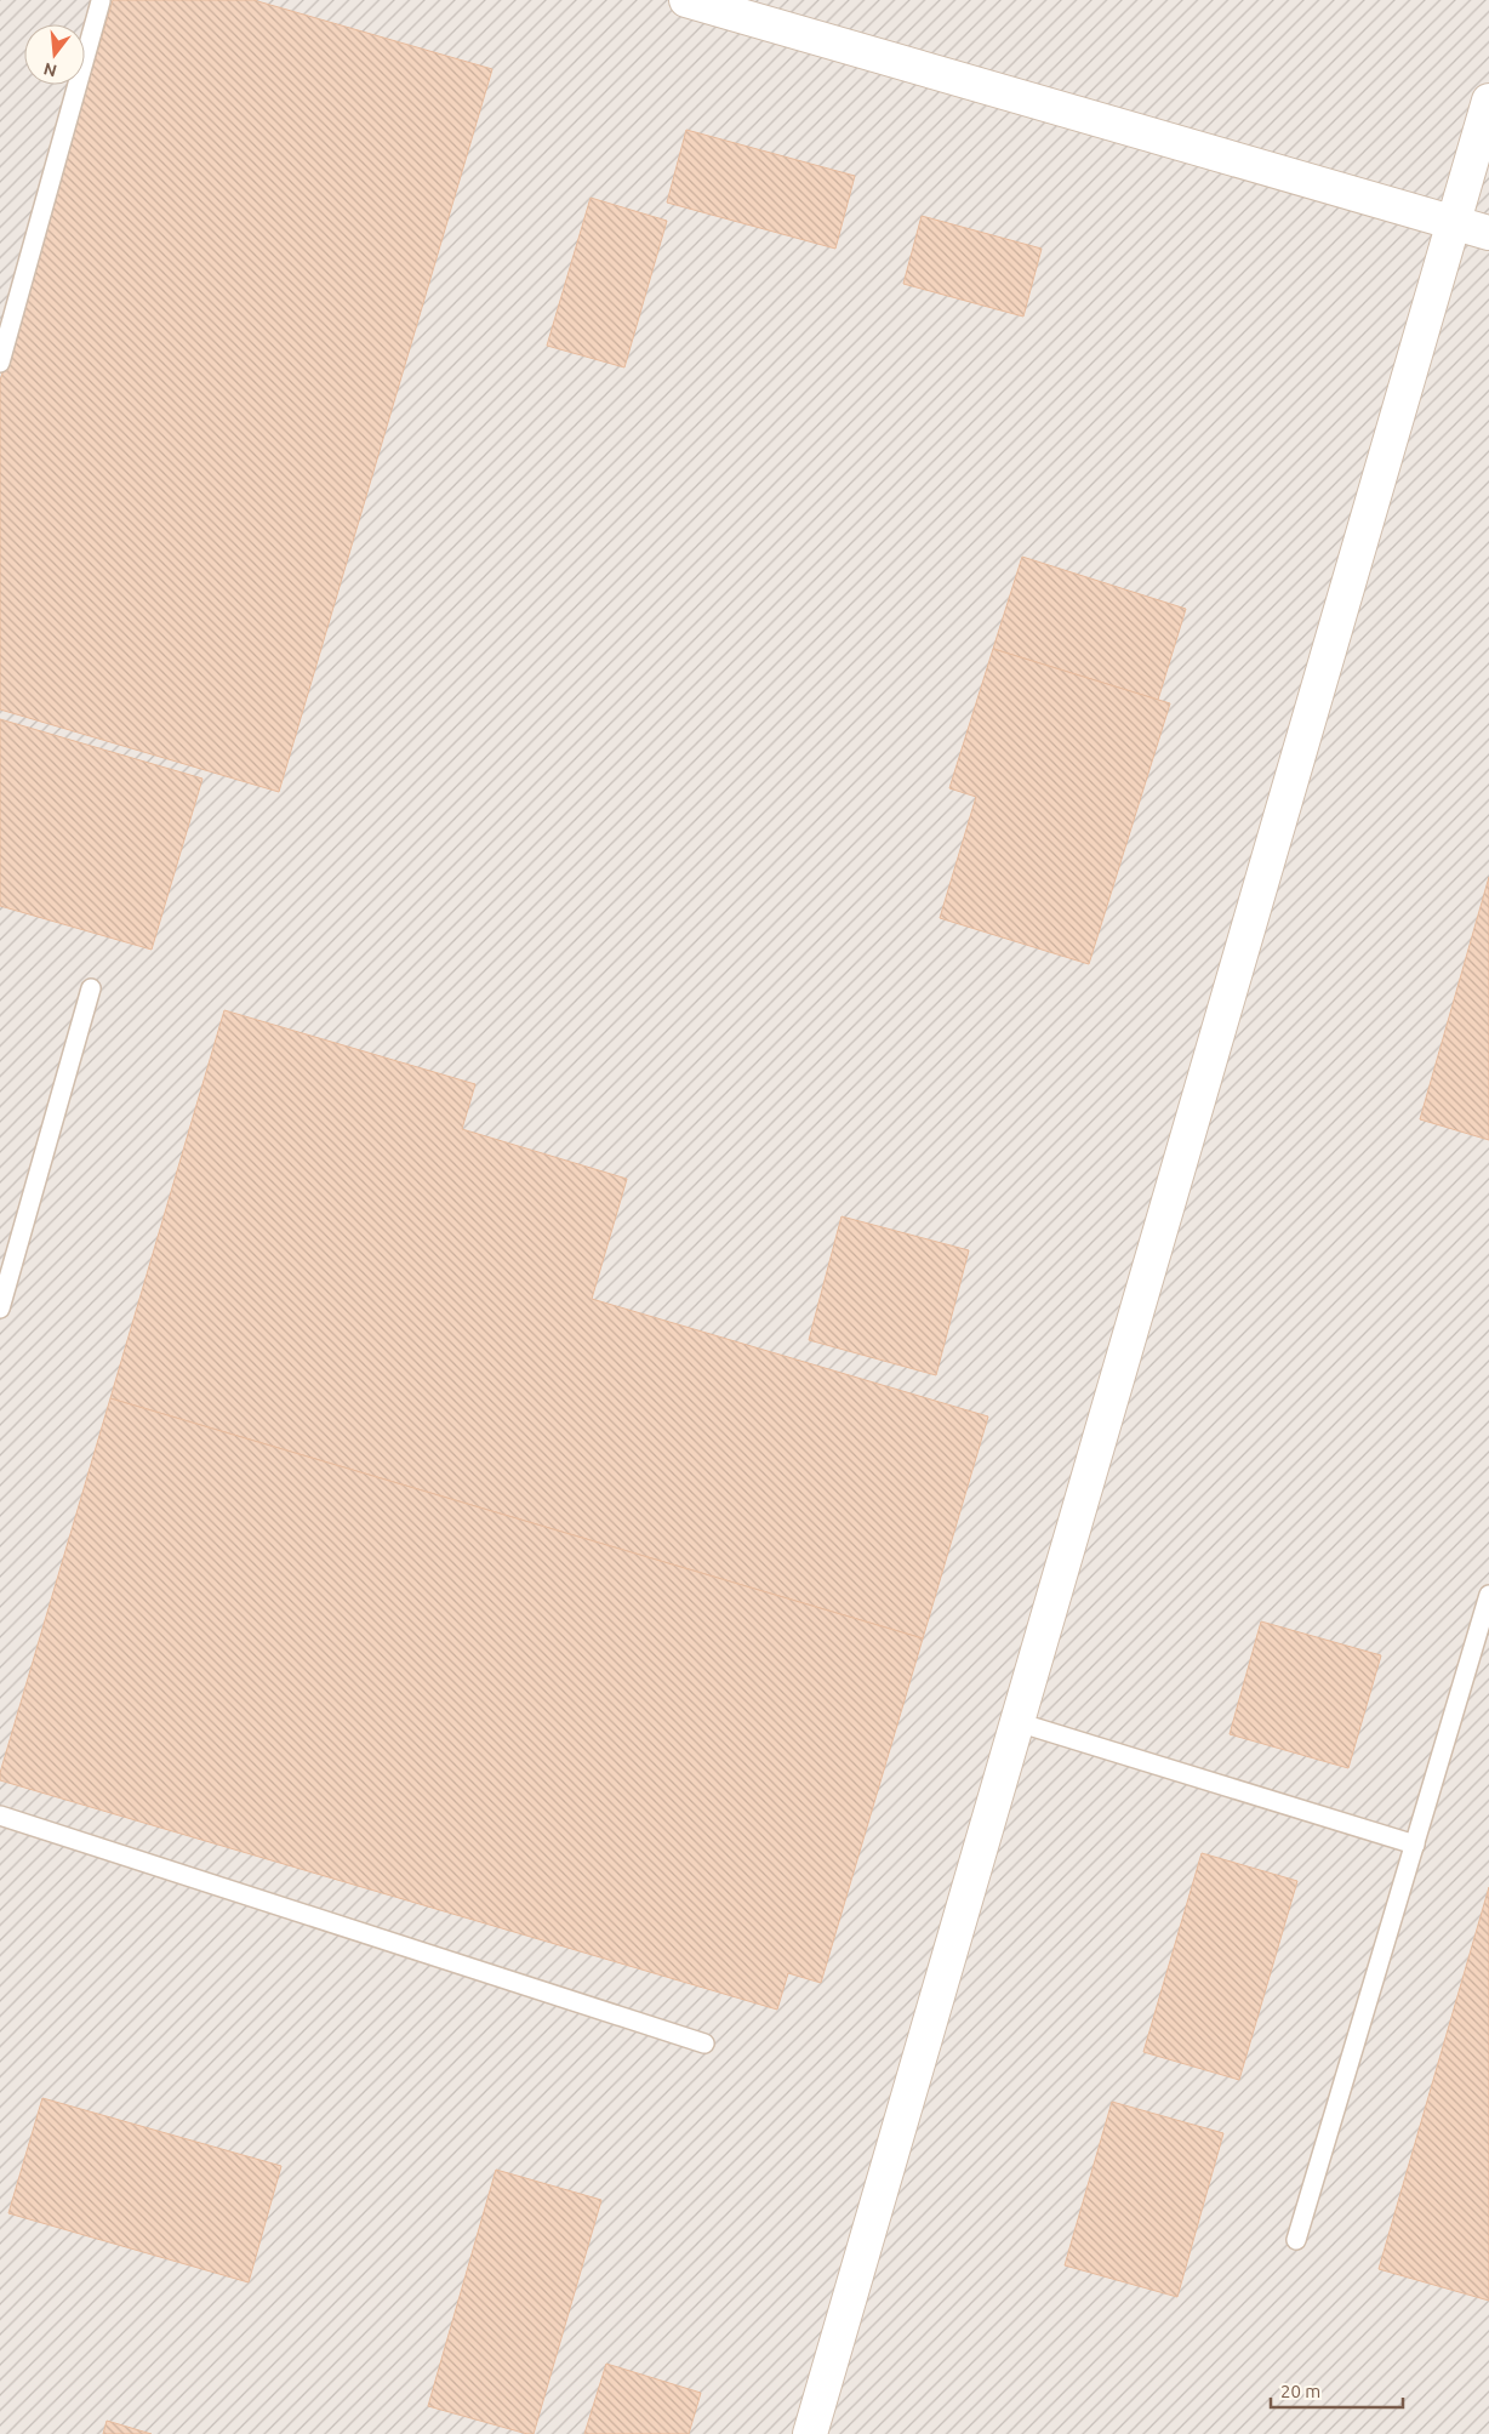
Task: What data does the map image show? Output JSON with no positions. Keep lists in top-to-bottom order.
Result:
{
  "scale_bar": "20 m",
  "north": "bottom"
}
